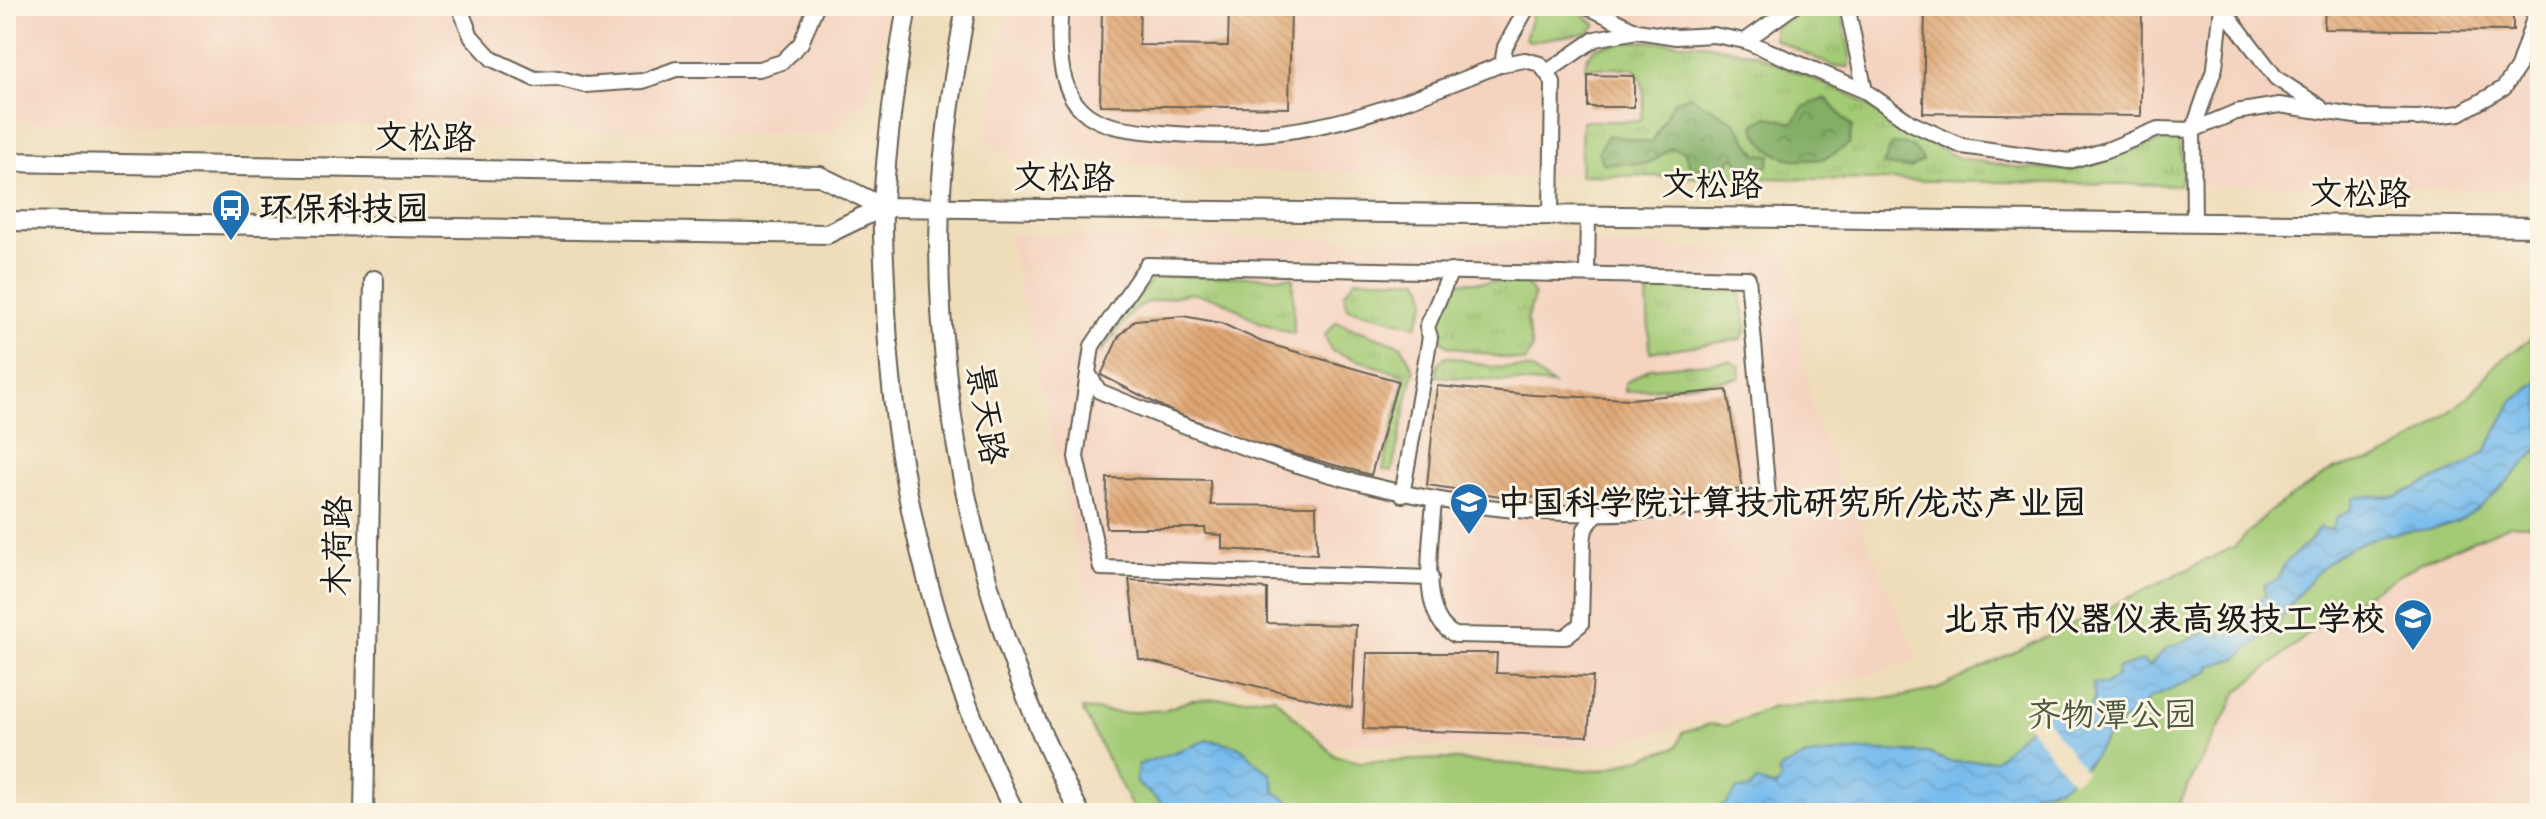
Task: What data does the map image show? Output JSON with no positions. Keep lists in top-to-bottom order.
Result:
{
  "streets": {
    "street": ["文松路", "景天路", "木荷路"]
  },
  "crossings": [
    ["文松路", "景天路"]
  ],
  "parks": ["齐物潭公园"],
  "places": {
    "bus stop": ["环保科技园"],
    "school or university": ["中国科学院计算技术研究所/龙芯产业园", "北京市仪器仪表高级技工学校"]
  }
}
